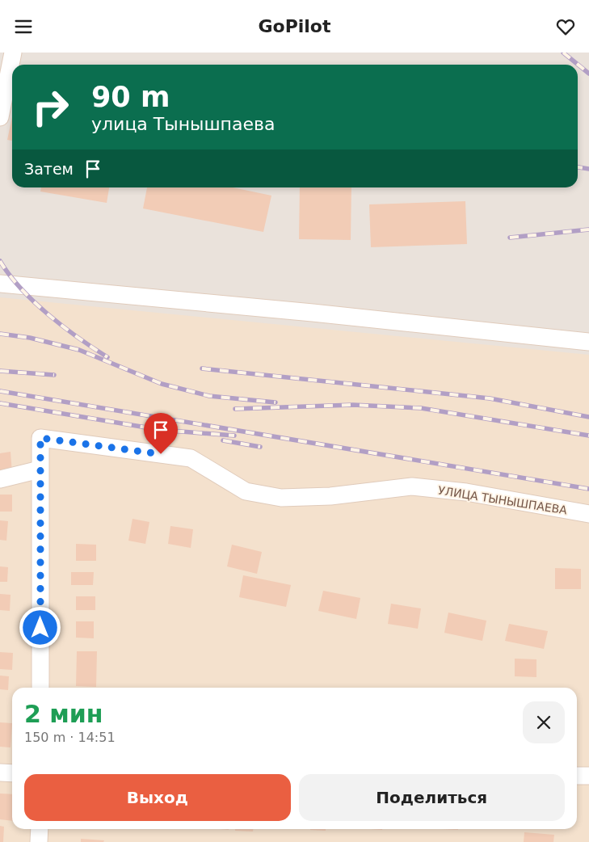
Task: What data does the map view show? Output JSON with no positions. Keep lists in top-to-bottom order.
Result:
{
  "streets": {
    "street": ["УЛИЦА ТЫНЫШПАЕВА"]
  },
  "page": {
    "header": "GoPilot",
    "turn": ["90 m", "улица Тынышпаева"],
    "then": "Затем",
    "heading": ["2 мин", "150 m · 14:51"],
    "buttons": ["Выход", "Поделиться"]
  }
}
